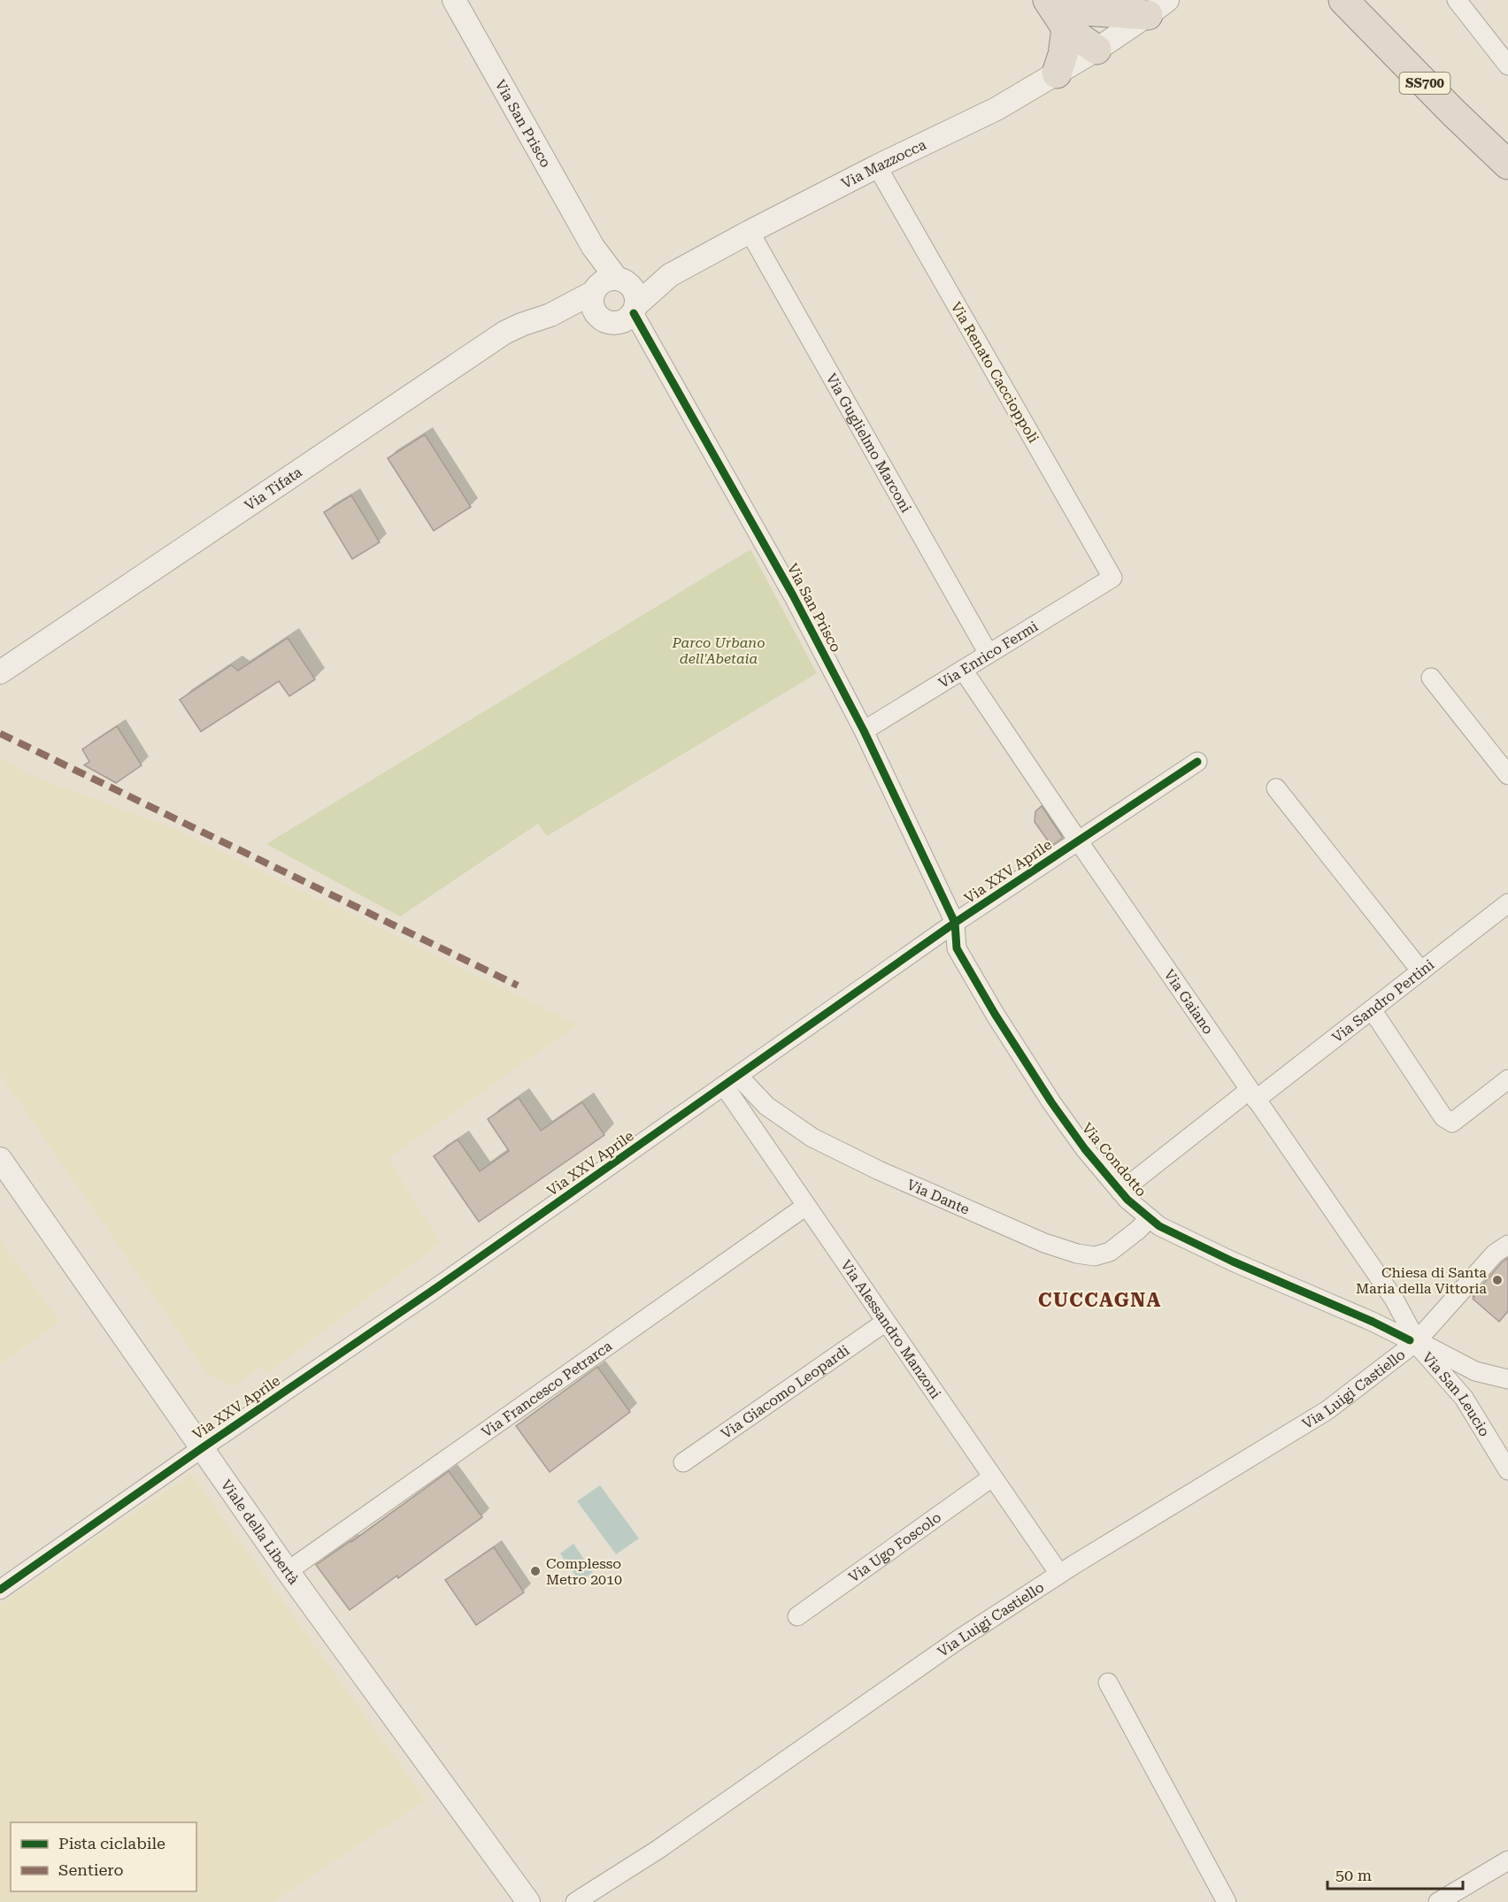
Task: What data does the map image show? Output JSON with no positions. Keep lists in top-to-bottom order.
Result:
{
  "streets": {
    "highway": ["SS700"],
    "street": [
      "Via San Prisco",
      "Via Mazzocca",
      "Via Renato Caccioppoli",
      "Via Guglielmo Marconi",
      "Via Tifata",
      "Via Enrico Fermi",
      "Via XXV Aprile",
      "Via Sandro Pertini",
      "Via Gaiano",
      "Via Condotto",
      "Via Dante",
      "Via Alessandro Manzoni",
      "Via Luigi Castiello",
      "Via Francesco Petrarca",
      "Via Giacomo Leopardi",
      "Via San Leucio",
      "Viale della Libertà",
      "Via Ugo Foscolo"
    ]
  },
  "crossings": [
    ["Via San Prisco", "Via Mazzocca"],
    ["Via San Prisco", "Via Tifata"],
    ["Via San Prisco", "Via Enrico Fermi"],
    ["Via San Prisco", "Via XXV Aprile"],
    ["Via San Prisco", "Via Condotto"],
    ["Via Mazzocca", "Via Renato Caccioppoli"],
    ["Via Mazzocca", "Via Guglielmo Marconi"],
    ["Via Mazzocca", "Via Tifata"],
    ["Via Renato Caccioppoli", "Via Enrico Fermi"],
    ["Via Guglielmo Marconi", "Via Enrico Fermi"],
    ["Via Enrico Fermi", "Via Gaiano"],
    ["Via XXV Aprile", "Via Gaiano"],
    ["Via XXV Aprile", "Via Condotto"],
    ["Via XXV Aprile", "Via Dante"],
    ["Via XXV Aprile", "Via Alessandro Manzoni"],
    ["Via XXV Aprile", "Viale della Libertà"],
    ["Via Sandro Pertini", "Via Gaiano"],
    ["Via Sandro Pertini", "Via Condotto"],
    ["Via Gaiano", "Via Condotto"],
    ["Via Gaiano", "Via Luigi Castiello"],
    ["Via Gaiano", "Via San Leucio"],
    ["Via Condotto", "Via Dante"],
    ["Via Condotto", "Via Luigi Castiello"],
    ["Via Condotto", "Via San Leucio"],
    ["Via Dante", "Via Alessandro Manzoni"],
    ["Via Alessandro Manzoni", "Via Luigi Castiello"],
    ["Via Alessandro Manzoni", "Via Francesco Petrarca"],
    ["Via Alessandro Manzoni", "Via Giacomo Leopardi"],
    ["Via Alessandro Manzoni", "Via Ugo Foscolo"],
    ["Via Luigi Castiello", "Via San Leucio"],
    ["Via Francesco Petrarca", "Viale della Libertà"]
  ],
  "districts": ["CUCCAGNA"],
  "parks": ["Parco Urbano dell'Abetaia"],
  "places": ["Chiesa di Santa Maria della Vittoria", "Complesso Metro 2010"],
  "legend": ["Pista ciclabile", "Sentiero"],
  "scale_bar": "50 m"
}
